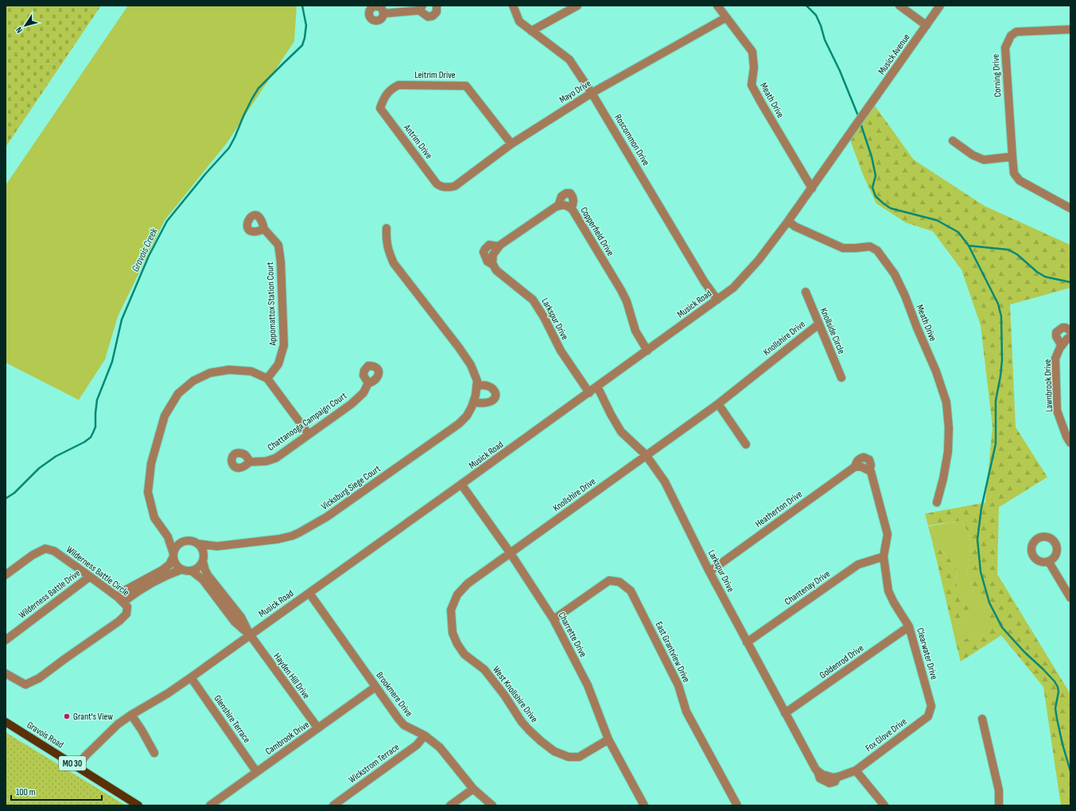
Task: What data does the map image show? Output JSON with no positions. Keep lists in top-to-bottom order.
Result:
{
  "streets": {
    "main road": ["Gravois Road", "MO 30"],
    "street": [
      "Musick Avenue",
      "Leitrim Drive",
      "Corning Drive",
      "Mayo Drive",
      "Meath Drive",
      "Roscommon Drive",
      "Antrim Drive",
      "Copperfield Drive",
      "Appomattox Station Court",
      "Musick Road",
      "Larkspur Drive",
      "Knollside Circle",
      "Knollshire Drive",
      "Lawnbrook Drive",
      "Chattanooga Campaign Court",
      "Vicksburg Siege Court",
      "Heatherton Drive",
      "Wilderness Battle Circle",
      "Chantenay Drive",
      "Wilderness Battle Drive",
      "Charrette Drive",
      "East Grantview Drive",
      "Clearwater Drive",
      "Goldenrod Drive",
      "Hayden Hill Drive",
      "Brookmere Drive",
      "West Knollshire Drive",
      "Glenshire Terrace",
      "Fox Glove Drive",
      "Cambrook Drive",
      "Wickstrom Terrace"
    ]
  },
  "crossings": [
    ["Musick Avenue", "Musick Road"],
    ["Leitrim Drive", "Mayo Drive"],
    ["Leitrim Drive", "Antrim Drive"],
    ["Mayo Drive", "Meath Drive"],
    ["Mayo Drive", "Roscommon Drive"],
    ["Mayo Drive", "Antrim Drive"],
    ["Meath Drive", "Musick Road"],
    ["Roscommon Drive", "Musick Road"],
    ["Copperfield Drive", "Musick Road"],
    ["Musick Road", "Larkspur Drive"],
    ["Musick Road", "Charrette Drive"],
    ["Musick Road", "Hayden Hill Drive"],
    ["Musick Road", "Brookmere Drive"],
    ["Musick Road", "Glenshire Terrace"],
    ["Musick Road", "Gravois Road"],
    ["Larkspur Drive", "Knollshire Drive"],
    ["Larkspur Drive", "Heatherton Drive"],
    ["Larkspur Drive", "Chantenay Drive"],
    ["Larkspur Drive", "Goldenrod Drive"],
    ["Larkspur Drive", "Fox Glove Drive"],
    ["Knollside Circle", "Knollshire Drive"],
    ["Knollshire Drive", "Charrette Drive"],
    ["Knollshire Drive", "West Knollshire Drive"],
    ["Heatherton Drive", "Clearwater Drive"],
    ["Wilderness Battle Circle", "Wilderness Battle Drive"],
    ["Chantenay Drive", "Clearwater Drive"],
    ["Charrette Drive", "East Grantview Drive"],
    ["Charrette Drive", "West Knollshire Drive"],
    ["Clearwater Drive", "Goldenrod Drive"],
    ["Clearwater Drive", "Fox Glove Drive"],
    ["Hayden Hill Drive", "Cambrook Drive"],
    ["Brookmere Drive", "Cambrook Drive"],
    ["Brookmere Drive", "Wickstrom Terrace"],
    ["Glenshire Terrace", "Cambrook Drive"]
  ],
  "water": ["Gravois Creek"],
  "places": ["Grant's View"],
  "scale_bar": "100 m",
  "north": "bottom left"
}
